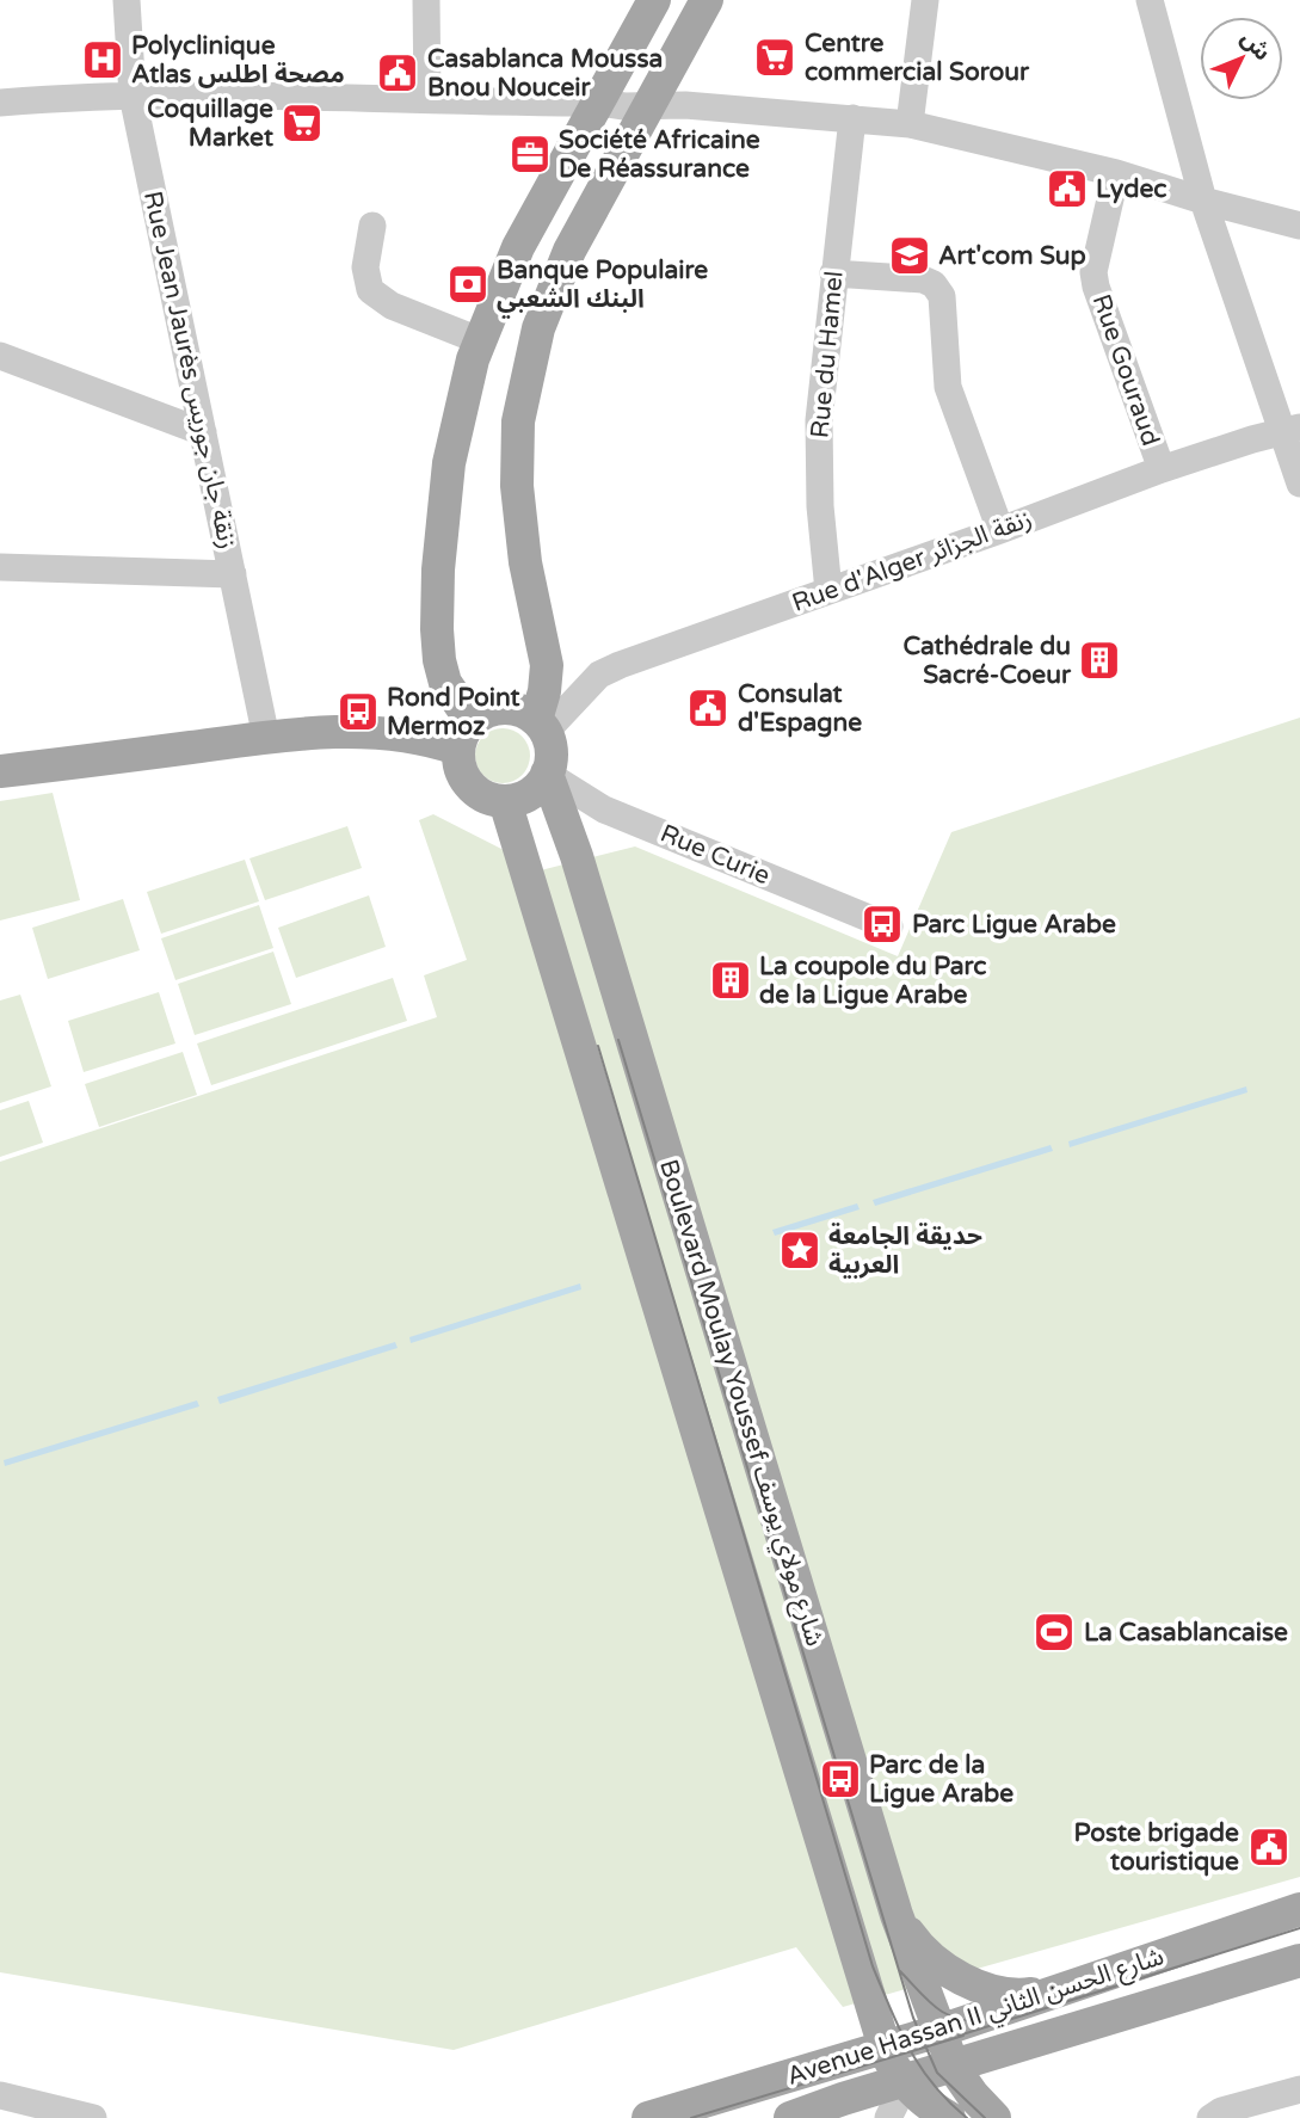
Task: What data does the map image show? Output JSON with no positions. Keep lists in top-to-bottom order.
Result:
{
  "streets": {
    "main road": ["Boulevard Moulay Youssef شارع مولاي يوسف", "Avenue Hassan II شارع الحسن الثاني"],
    "street": [
      "Rue du Hamel",
      "Rue Jean Jaurès زنقة جان جوريس",
      "Rue Gouraud",
      "Rue d'Alger زنقة الجزائر",
      "Rue Curie"
    ]
  },
  "crossings": [
    ["Rue du Hamel", "Rue d'Alger زنقة الجزائر"],
    ["Rue Gouraud", "Rue d'Alger زنقة الجزائر"],
    ["Rue d'Alger زنقة الجزائر", "Rue Curie"],
    ["Rue d'Alger زنقة الجزائر", "Boulevard Moulay Youssef شارع مولاي يوسف"],
    ["Rue Curie", "Boulevard Moulay Youssef شارع مولاي يوسف"],
    ["Boulevard Moulay Youssef شارع مولاي يوسف", "Avenue Hassan II شارع الحسن الثاني"]
  ],
  "places": {
    "supermarket": ["Centre commercial Sorour", "Coquillage Market"],
    "hospital": ["Polyclinique Atlas مصحة اطلس"],
    "public building": [
      "Casablanca Moussa Bnou Nouceir",
      "Lydec",
      "Consulat d'Espagne",
      "Poste brigade touristique"
    ],
    "office": ["Société Africaine De Réassurance"],
    "school or university": ["Art'com Sup"],
    "bank": ["Banque Populaire البنك الشعبي"],
    "building": ["Cathédrale du Sacré-Coeur", "La coupole du Parc de la Ligue Arabe"],
    "bus stop": ["Rond Point Mermoz", "Parc Ligue Arabe", "Parc de la Ligue Arabe"],
    "place": ["حديقة الجامعة العربية"],
    "sports": ["La Casablancaise"]
  },
  "north": "top right"
}
